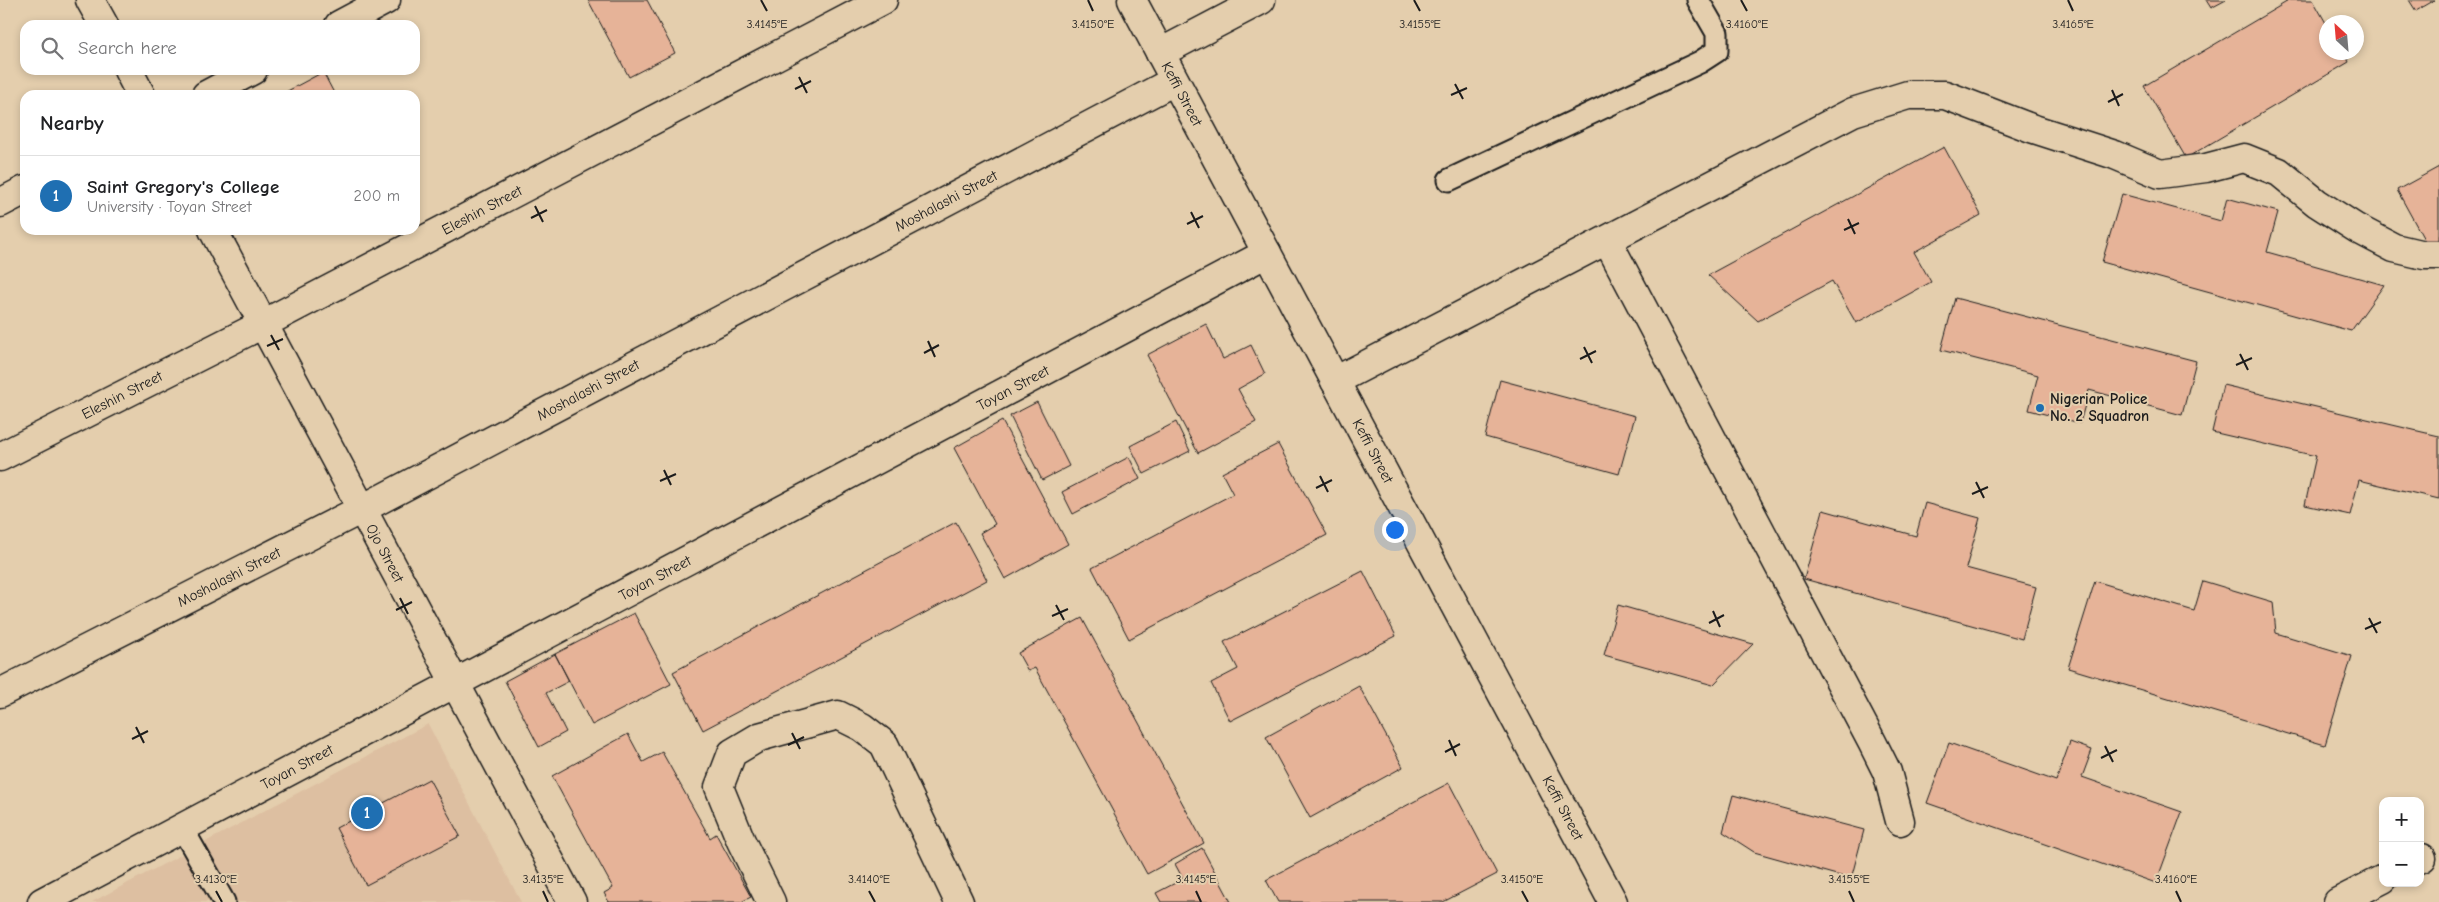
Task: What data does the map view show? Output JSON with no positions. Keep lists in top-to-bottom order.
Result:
{
  "streets": {
    "street": [
      "Keffi Street",
      "Moshalashi Street",
      "Eleshin Street",
      "Toyan Street",
      "Ojo Street"
    ]
  },
  "crossings": [
    ["Keffi Street", "Moshalashi Street"],
    ["Keffi Street", "Toyan Street"],
    ["Moshalashi Street", "Ojo Street"],
    ["Eleshin Street", "Ojo Street"],
    ["Toyan Street", "Ojo Street"]
  ],
  "places": ["Nigerian Police No. 2 Squadron"],
  "north": "top left",
  "page": {
    "search": "Search here",
    "heading": "Nearby",
    "list": [
      {
        "mark": "1",
        "name": "Saint Gregory's College",
        "note": "University · Toyan Street",
        "value": "200 m"
      }
    ],
    "pins": "1",
    "map_buttons": ["+", "−"]
  },
  "coordinates": [
    "3.4145°E",
    "3.4150°E",
    "3.4155°E",
    "3.4160°E",
    "3.4165°E",
    "3.4130°E",
    "3.4135°E",
    "3.4140°E"
  ]
}
